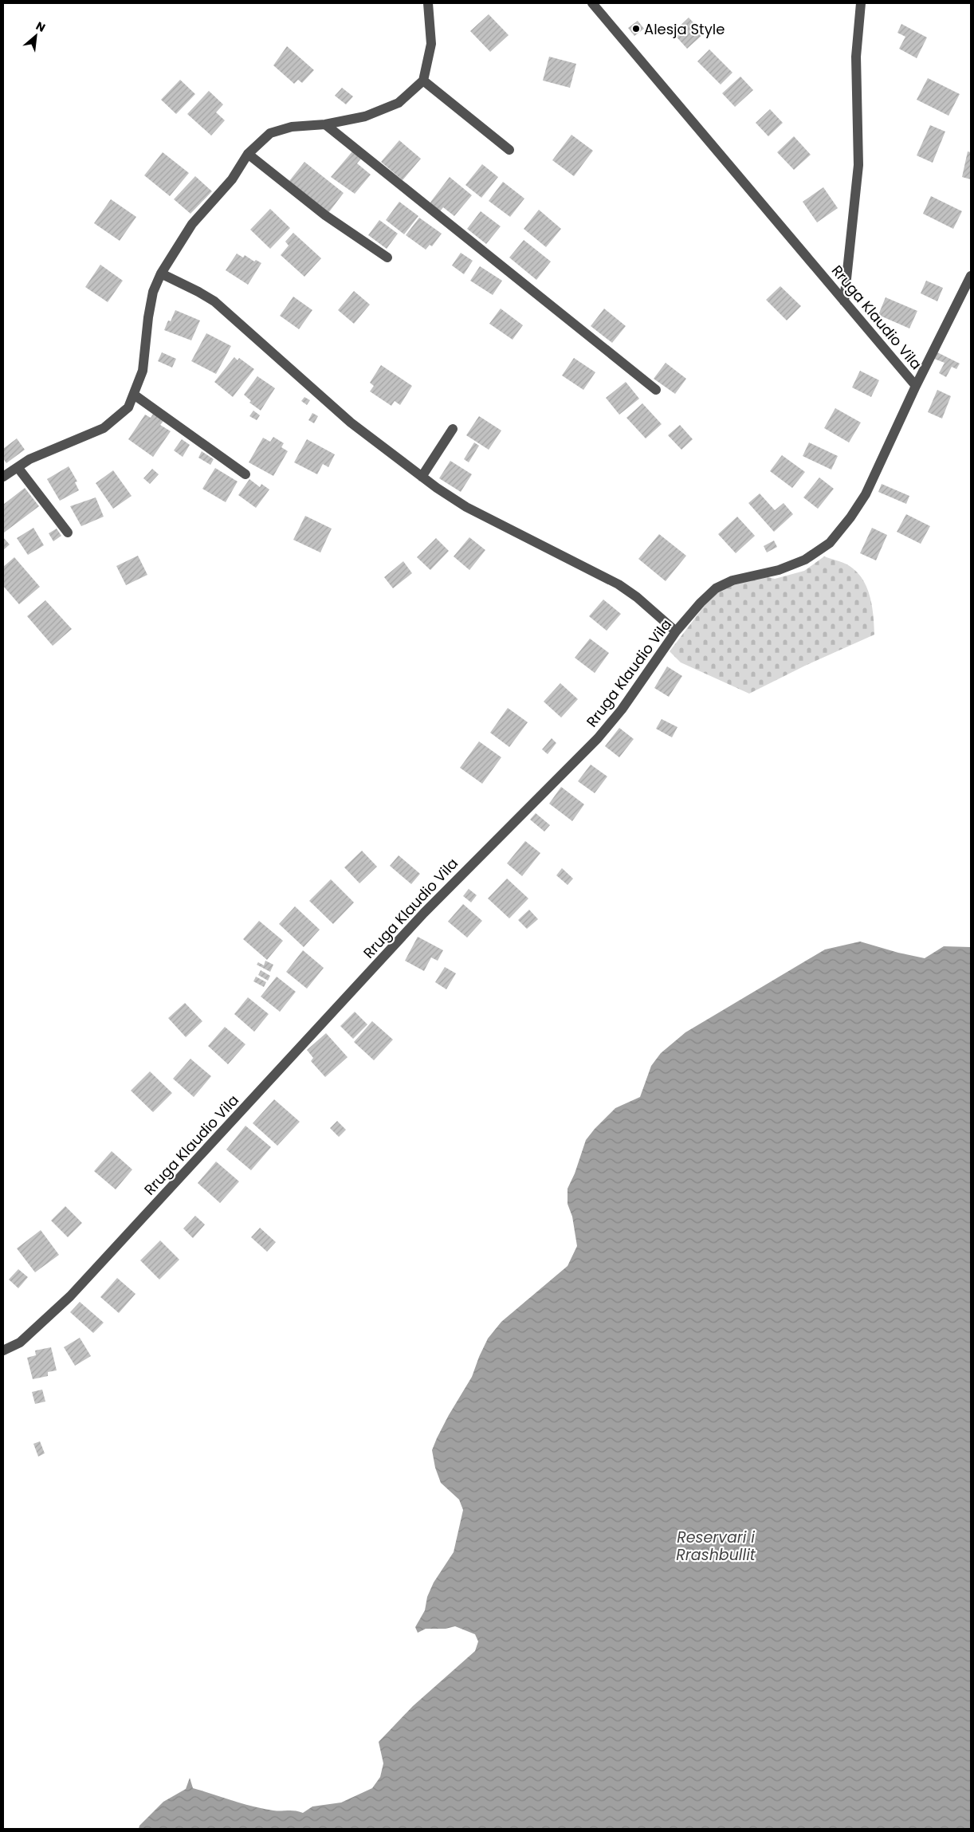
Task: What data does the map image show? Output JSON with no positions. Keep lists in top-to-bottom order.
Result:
{
  "streets": {
    "street": ["Rruga Klaudio Vila"]
  },
  "water": ["Reservari i Rrashbullit"],
  "places": ["Alesja Style"],
  "north": "top right"
}
